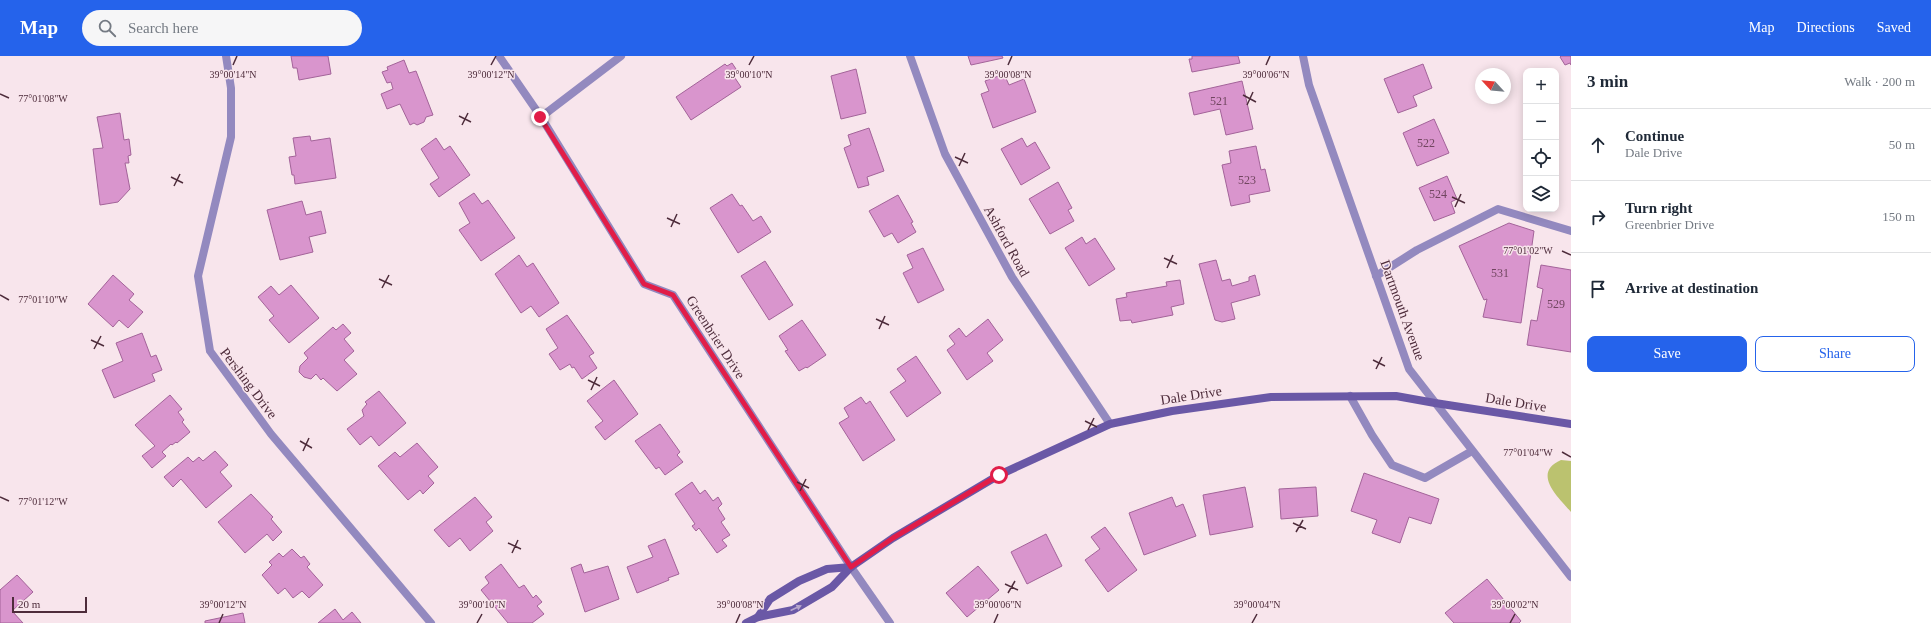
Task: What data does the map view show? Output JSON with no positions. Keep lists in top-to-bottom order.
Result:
{
  "streets": {
    "street": [
      "Ashford Road",
      "Dartmouth Avenue",
      "Greenbrier Drive",
      "Pershing Drive",
      "Dale Drive"
    ]
  },
  "crossings": [
    ["Ashford Road", "Dale Drive"],
    ["Dartmouth Avenue", "Dale Drive"],
    ["Greenbrier Drive", "Dale Drive"]
  ],
  "house_numbers": [
    "521",
    "522",
    "523",
    "524",
    "531",
    "529"
  ],
  "scale_bar": "20 m",
  "north": "top left",
  "page": {
    "header": "Map",
    "search": "Search here",
    "nav": ["Map", "Directions", "Saved"],
    "heading": ["3 min", "Walk · 200 m"],
    "map_buttons": ["+", "−"],
    "list": [
      ["Continue", "Dale Drive", "50 m"],
      ["Turn right", "Greenbrier Drive", "150 m"],
      "Arrive at destination"
    ],
    "buttons": ["Save", "Share"],
    "scale": "20 m"
  },
  "coordinates": [
    "39°00'14\"N",
    "39°00'12\"N",
    "39°00'10\"N",
    "39°00'08\"N",
    "39°00'06\"N",
    "77°01'08\"W",
    "77°01'02\"W",
    "77°01'10\"W",
    "77°01'04\"W",
    "77°01'12\"W",
    "39°00'04\"N",
    "39°00'02\"N"
  ]
}
